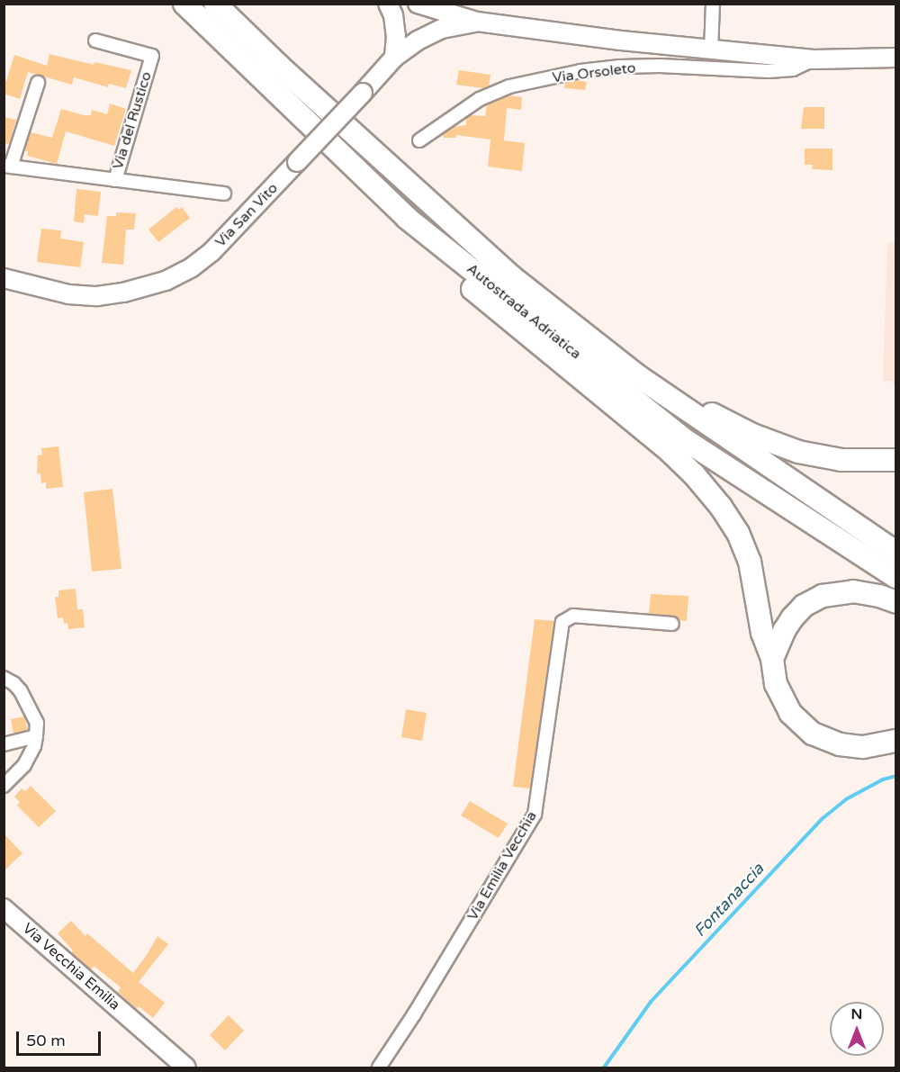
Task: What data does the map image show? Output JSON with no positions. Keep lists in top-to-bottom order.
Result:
{
  "streets": {
    "highway": ["Autostrada Adriatica"],
    "street": [
      "Via Orsoleto",
      "Via del Rustico",
      "Via San Vito",
      "Via Emilia Vecchia",
      "Via Vecchia Emilia"
    ]
  },
  "crossings": [
    ["Via Orsoleto", "Via San Vito"]
  ],
  "water": ["Fontanaccia"],
  "scale_bar": "50 m",
  "north": "top"
}
